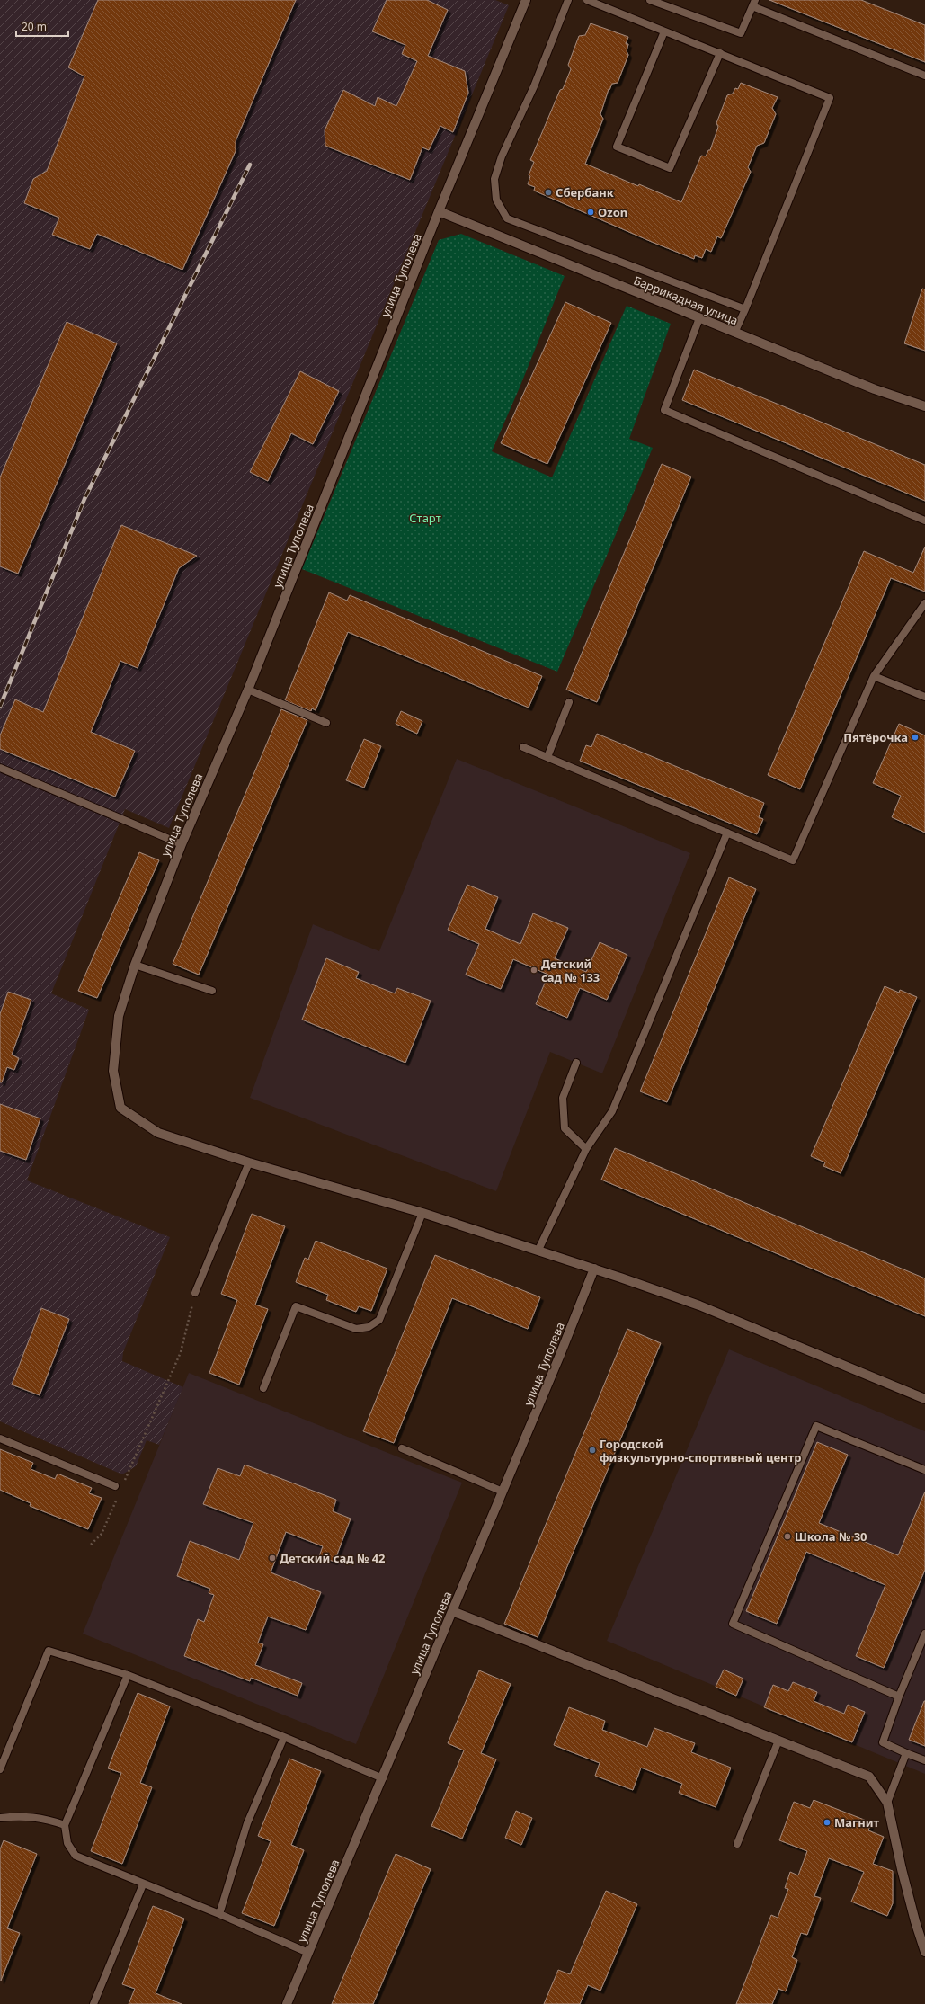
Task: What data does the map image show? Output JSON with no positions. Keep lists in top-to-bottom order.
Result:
{
  "streets": {
    "street": ["улица Туполева", "Баррикадная улица"]
  },
  "crossings": [
    ["улица Туполева", "Баррикадная улица"]
  ],
  "parks": ["Старт"],
  "places": [
    "Сбербанк",
    "Ozon",
    "Пятёрочка",
    "Детский сад № 133",
    "Городской физкультурно-спортивный центр",
    "Школа № 30",
    "Детский сад № 42",
    "Магнит"
  ],
  "scale_bar": "20 m"
}
